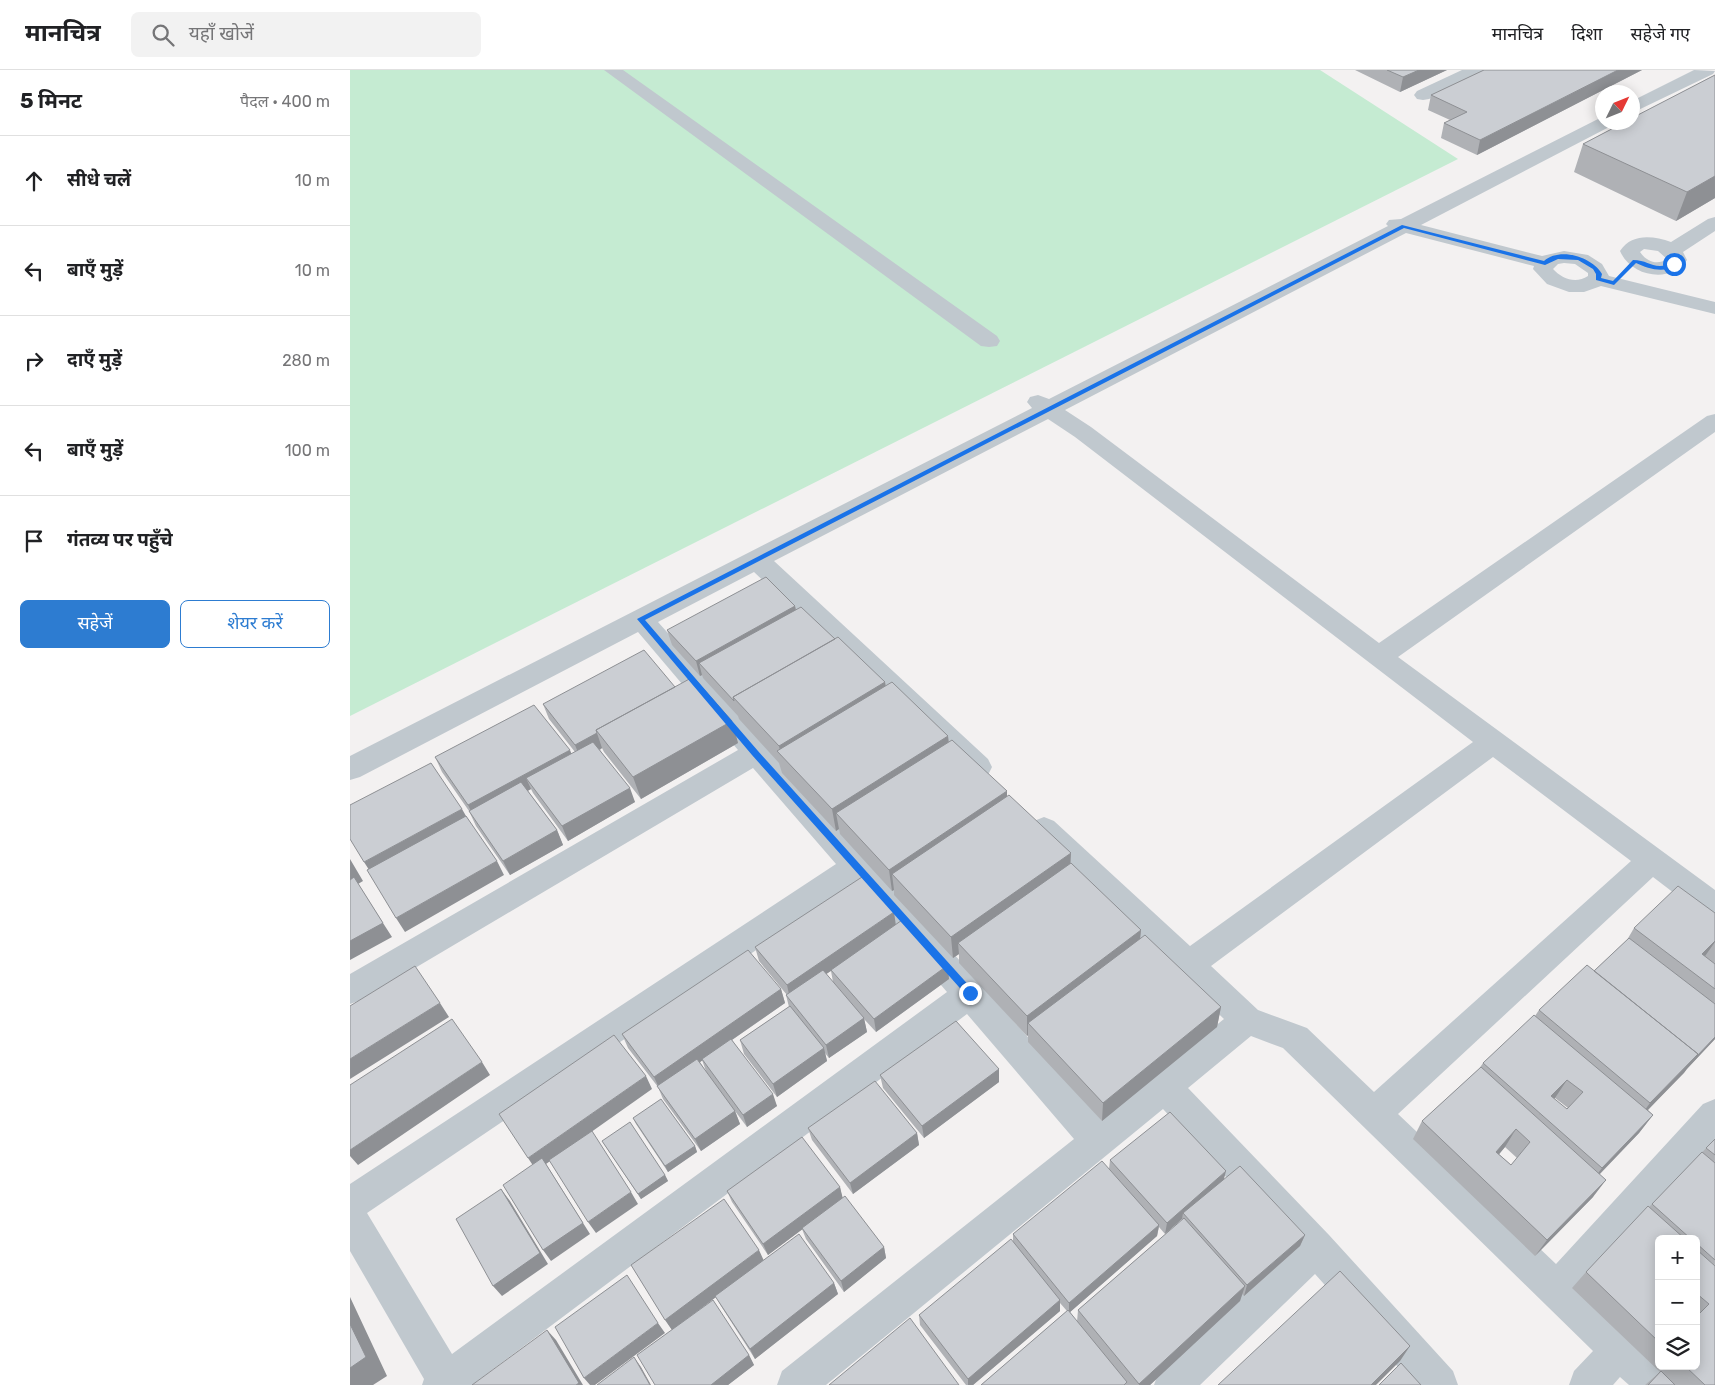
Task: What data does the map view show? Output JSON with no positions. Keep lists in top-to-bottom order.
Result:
{
  "north": "top right",
  "page": {
    "header": "मानचित्र",
    "search": "यहाँ खोजें",
    "nav": ["मानचित्र", "दिशा", "सहेजे गए"],
    "heading": ["5 मिनट", "पैदल · 400 m"],
    "list": [
      ["सीधे चलें", "10 m"],
      ["बाएँ मुड़ें", "10 m"],
      ["दाएँ मुड़ें", "280 m"],
      ["बाएँ मुड़ें", "100 m"],
      "गंतव्य पर पहुँचे"
    ],
    "buttons": ["सहेजें", "शेयर करें"],
    "map_buttons": ["+", "−"]
  }
}
